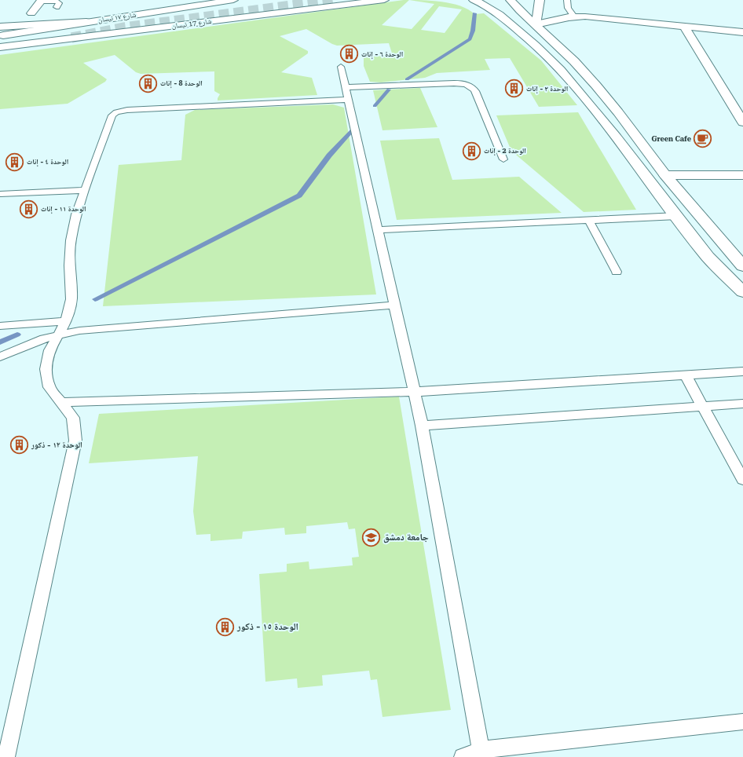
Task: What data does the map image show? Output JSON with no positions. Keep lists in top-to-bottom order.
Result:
{
  "streets": {
    "main road": ["شارع ١٧ نيسان", "شارع 17 نيسان"]
  },
  "places": {
    "building": [
      "الوحدة ٦ - إناث",
      "الوحدة 8 - إناث",
      "الوحدة ٣ - إناث",
      "الوحدة 2 - إناث",
      "الوحدة ٤ - إناث",
      "الوحدة ١١ - إناث",
      "الوحدة ١٢ - ذكور",
      "الوحدة ١٥ - ذكور"
    ],
    "cafe": ["Green Cafe"],
    "school or university": ["جامعة دمشق"]
  }
}
